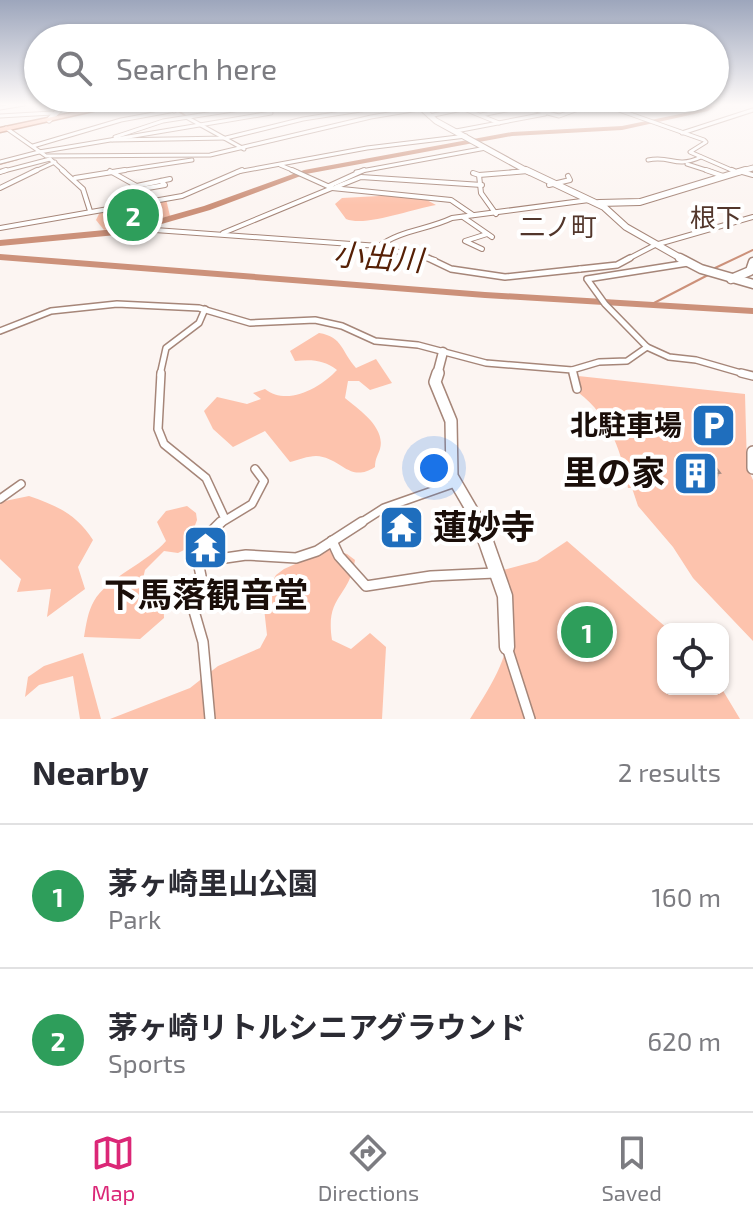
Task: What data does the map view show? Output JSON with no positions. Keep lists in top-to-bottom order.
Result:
{
  "districts": ["根下", "二ノ町"],
  "water": ["小出川"],
  "places": {
    "parking": ["北駐車場"],
    "building": ["里の家"],
    "temple": ["蓮妙寺", "下馬落観音堂"]
  },
  "page": {
    "search": "Search here",
    "pins": ["2", "1"],
    "heading": ["Nearby", "2 results"],
    "list": [
      {
        "mark": "1",
        "name": "茅ヶ崎里山公園",
        "note": "Park",
        "value": "160 m"
      },
      {
        "mark": "2",
        "name": "茅ヶ崎リトルシニアグラウンド",
        "note": "Sports",
        "value": "620 m"
      }
    ],
    "nav": ["Map", "Directions", "Saved"]
  }
}
